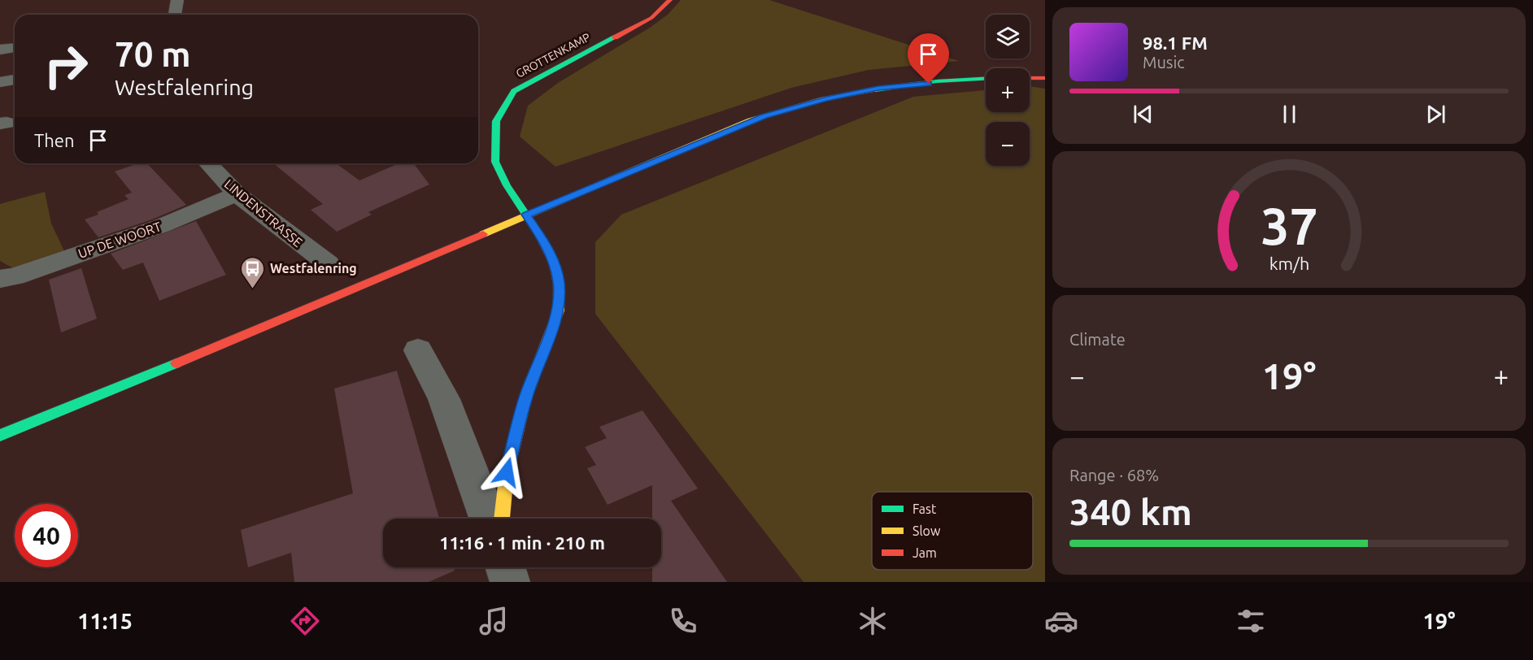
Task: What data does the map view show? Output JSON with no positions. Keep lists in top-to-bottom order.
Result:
{
  "streets": {
    "main road": ["GROTTENKAMP"],
    "street": ["LINDENSTRASSE", "UP DE WOORT"]
  },
  "crossings": [
    ["LINDENSTRASSE", "UP DE WOORT"]
  ],
  "places": {
    "bus stop": ["Westfalenring"]
  },
  "legend": ["Fast", "Slow", "Jam"],
  "page": {
    "map_buttons": ["+", "−"],
    "turn": ["70 m", "Westfalenring"],
    "song": ["98.1 FM", "Music"],
    "then": "Then",
    "tile": [
      "Climate",
      ["Range · 68%", "340 km"]
    ],
    "heat": ["−", "19°", "+"],
    "limit": "40",
    "trip": "11:16 · 1 min · 210 m",
    "tabs": ["11:15", "19°"],
    "gauge": ["37", "km/h"]
  }
}
